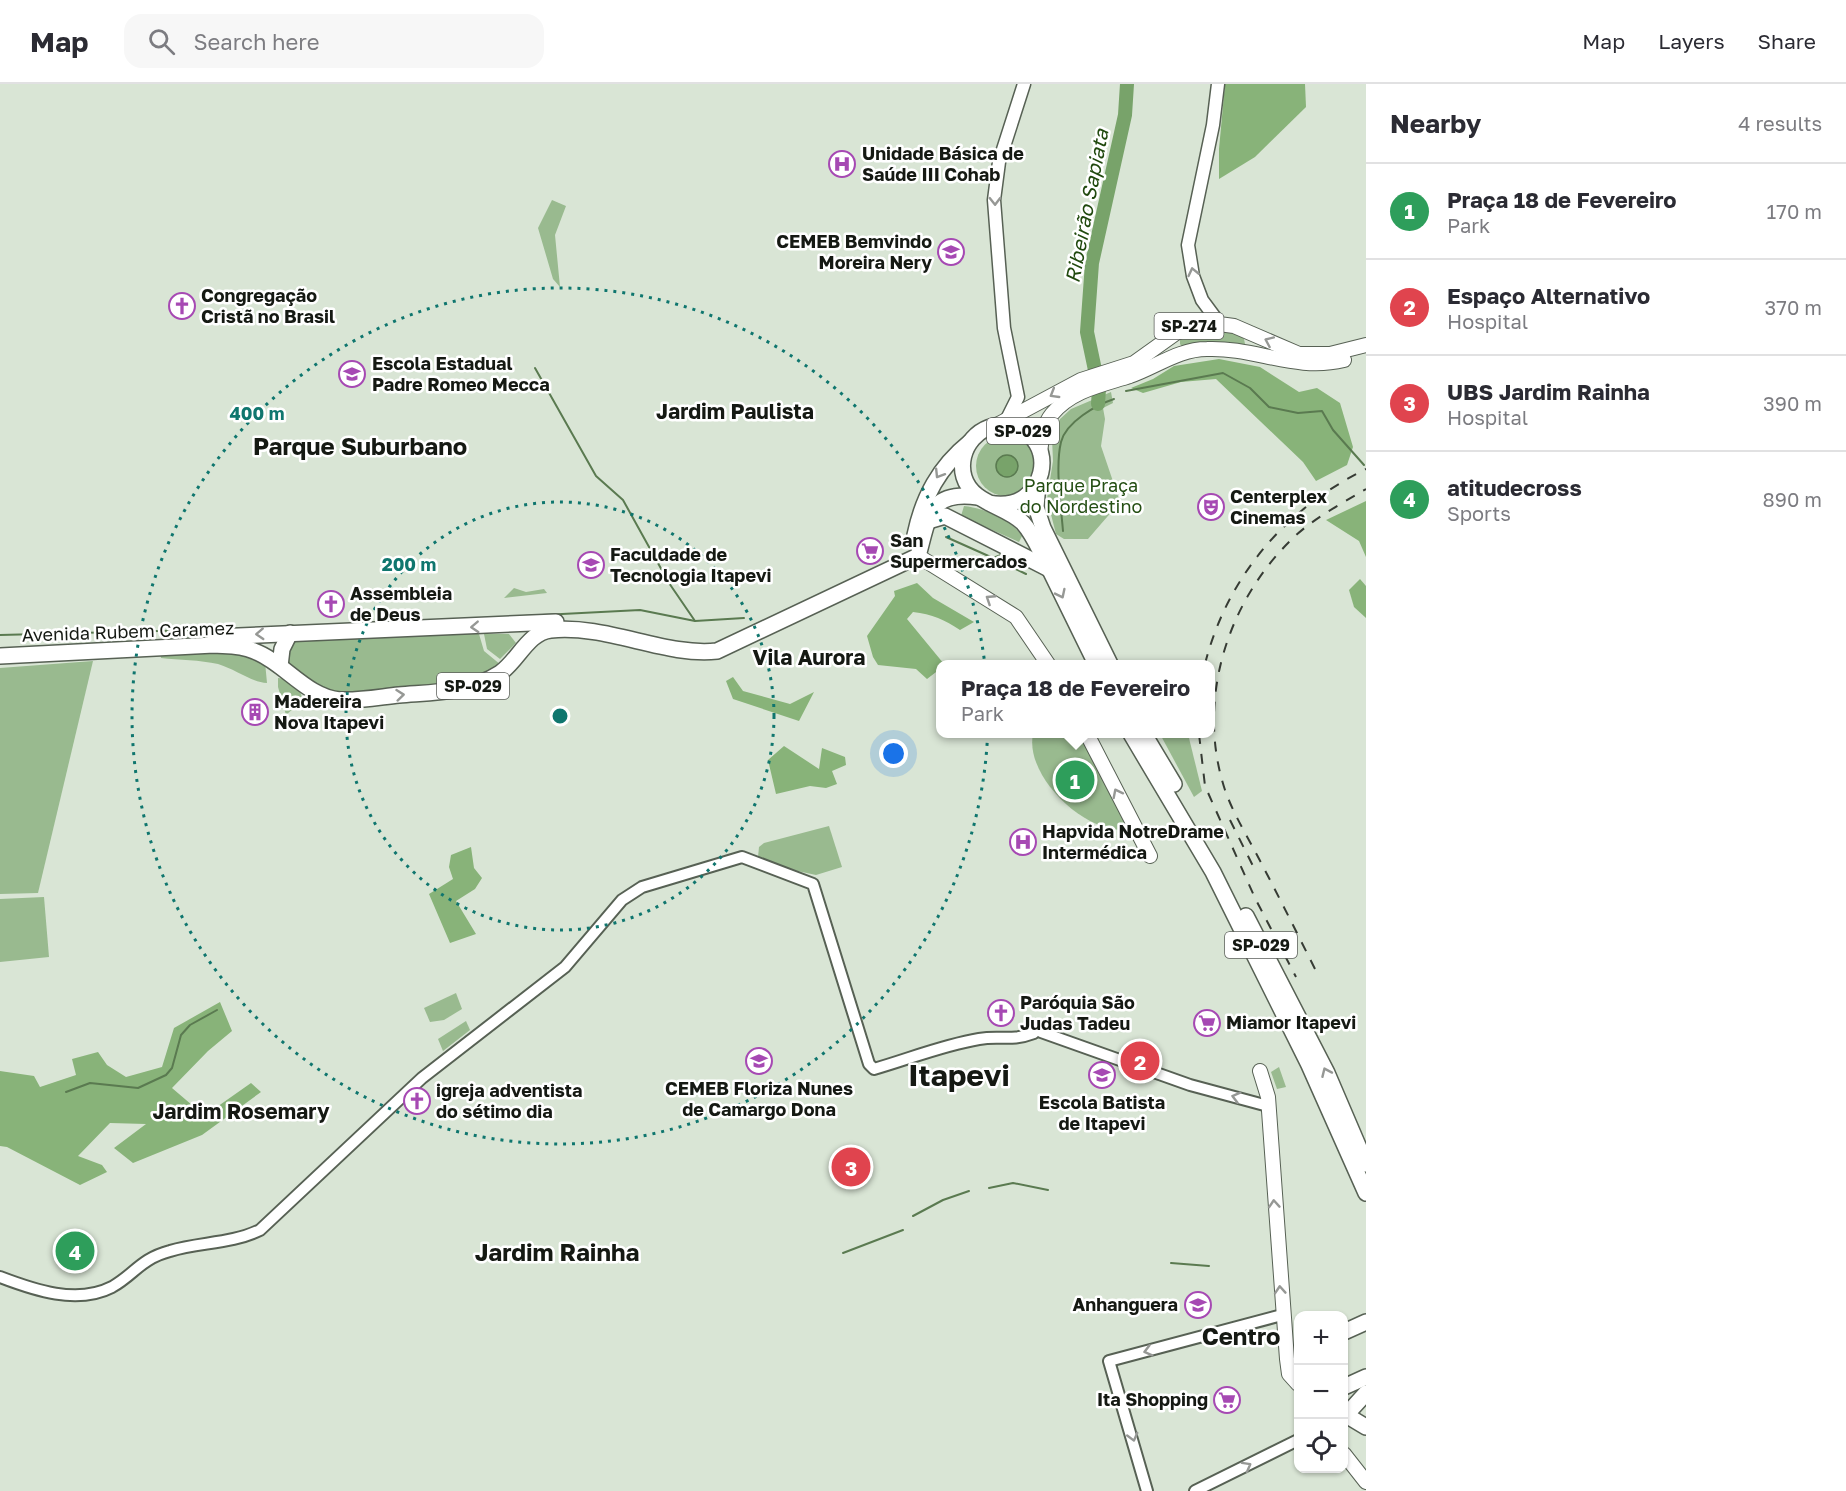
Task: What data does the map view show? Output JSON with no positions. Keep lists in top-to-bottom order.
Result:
{
  "streets": {
    "highway": ["SP-029", "Avenida Rubem Caramez"],
    "main road": ["SP-274"]
  },
  "crossings": [
    ["SP-274", "SP-029"],
    ["SP-029", "Avenida Rubem Caramez"]
  ],
  "districts": [
    "Jardim Paulista",
    "Parque Suburbano",
    "Vila Aurora",
    "Itapevi",
    "Jardim Rosemary",
    "Jardim Rainha",
    "Centro"
  ],
  "water": ["Ribeirão Sapiata"],
  "parks": ["Parque Praça do Nordestino"],
  "places": {
    "hospital": ["Unidade Básica de Saúde III Cohab", "Hapvida NotreDrame Intermédica"],
    "school or university": [
      "CEMEB Bemvindo Moreira Nery",
      "Escola Estadual Padre Romeo Mecca",
      "Faculdade de Tecnologia Itapevi",
      "CEMEB Floriza Nunes de Camargo Dona",
      "Escola Batista de Itapevi",
      "Anhanguera"
    ],
    "church": [
      "Congregação Cristã no Brasil",
      "Assembleia de Deus",
      "Paróquia São Judas Tadeu",
      "igreja adventista do sétimo dia"
    ],
    "theatre": ["Centerplex Cinemas"],
    "supermarket": ["San Supermercados", "Miamor Itapevi", "Ita Shopping"],
    "building": ["Madereira Nova Itapevi"]
  },
  "page": {
    "header": "Map",
    "search": "Search here",
    "nav": ["Map", "Layers", "Share"],
    "heading": ["Nearby", "4 results"],
    "list": [
      {
        "mark": "1",
        "name": "Praça 18 de Fevereiro",
        "note": "Park",
        "value": "170 m"
      },
      {
        "mark": "2",
        "name": "Espaço Alternativo",
        "note": "Hospital",
        "value": "370 m"
      },
      {
        "mark": "3",
        "name": "UBS Jardim Rainha",
        "note": "Hospital",
        "value": "390 m"
      },
      {
        "mark": "4",
        "name": "atitudecross",
        "note": "Sports",
        "value": "890 m"
      }
    ],
    "popup": ["Praça 18 de Fevereiro", "Park"],
    "pins": [
      "1",
      "2",
      "3",
      "4"
    ],
    "map_buttons": ["+", "−"]
  },
  "rings": ["400 m", "200 m"]
}
